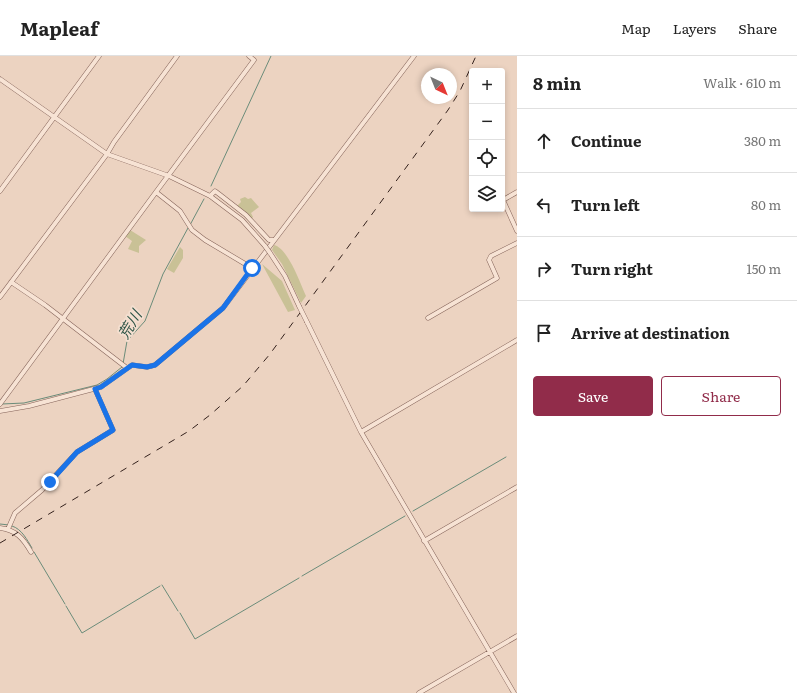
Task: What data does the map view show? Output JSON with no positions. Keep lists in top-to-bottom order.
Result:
{
  "water": ["荒川"],
  "north": "bottom right",
  "page": {
    "header": "Mapleaf",
    "nav": ["Map", "Layers", "Share"],
    "heading": ["8 min", "Walk · 610 m"],
    "map_buttons": ["+", "−"],
    "list": [
      ["Continue", "380 m"],
      ["Turn left", "80 m"],
      ["Turn right", "150 m"],
      "Arrive at destination"
    ],
    "buttons": ["Save", "Share"]
  }
}
